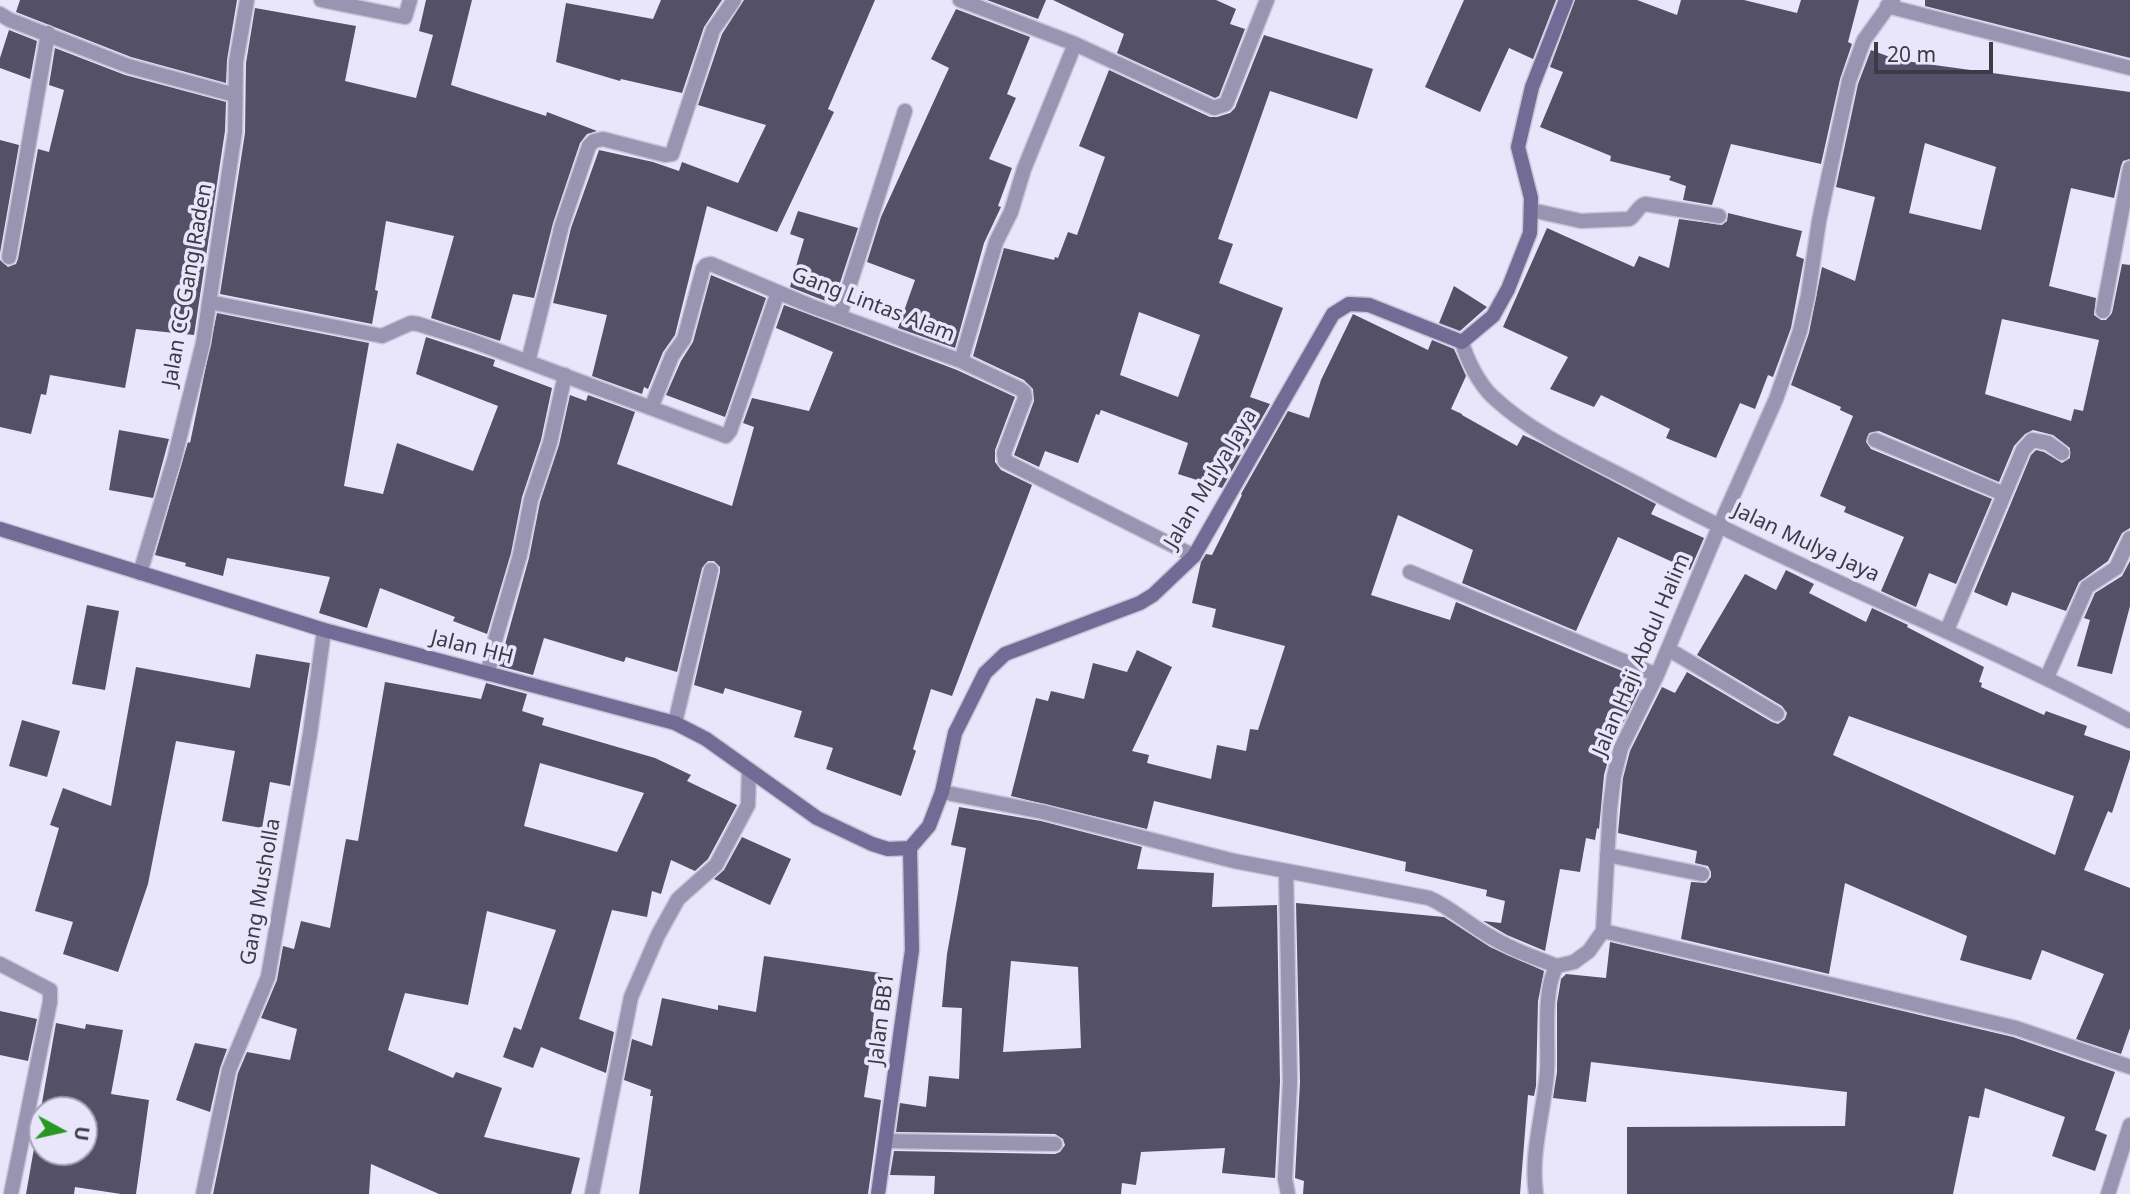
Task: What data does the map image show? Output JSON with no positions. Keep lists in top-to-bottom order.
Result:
{
  "streets": {
    "street": [
      "Jalan CC Gang Raden",
      "Gang Lintas Alam",
      "Jalan Mulya Jaya",
      "Jalan HH",
      "Jalan Haji Abdul Halim",
      "Gang Musholla",
      "Jalan BB1"
    ]
  },
  "crossings": [
    ["Jalan CC Gang Raden", "Jalan HH"],
    ["Gang Lintas Alam", "Jalan Mulya Jaya"],
    ["Jalan Mulya Jaya", "Jalan HH"],
    ["Jalan Mulya Jaya", "Jalan Haji Abdul Halim"],
    ["Jalan Mulya Jaya", "Jalan BB1"],
    ["Jalan HH", "Gang Musholla"],
    ["Jalan HH", "Jalan BB1"]
  ],
  "scale_bar": "20 m",
  "north": "right"
}
